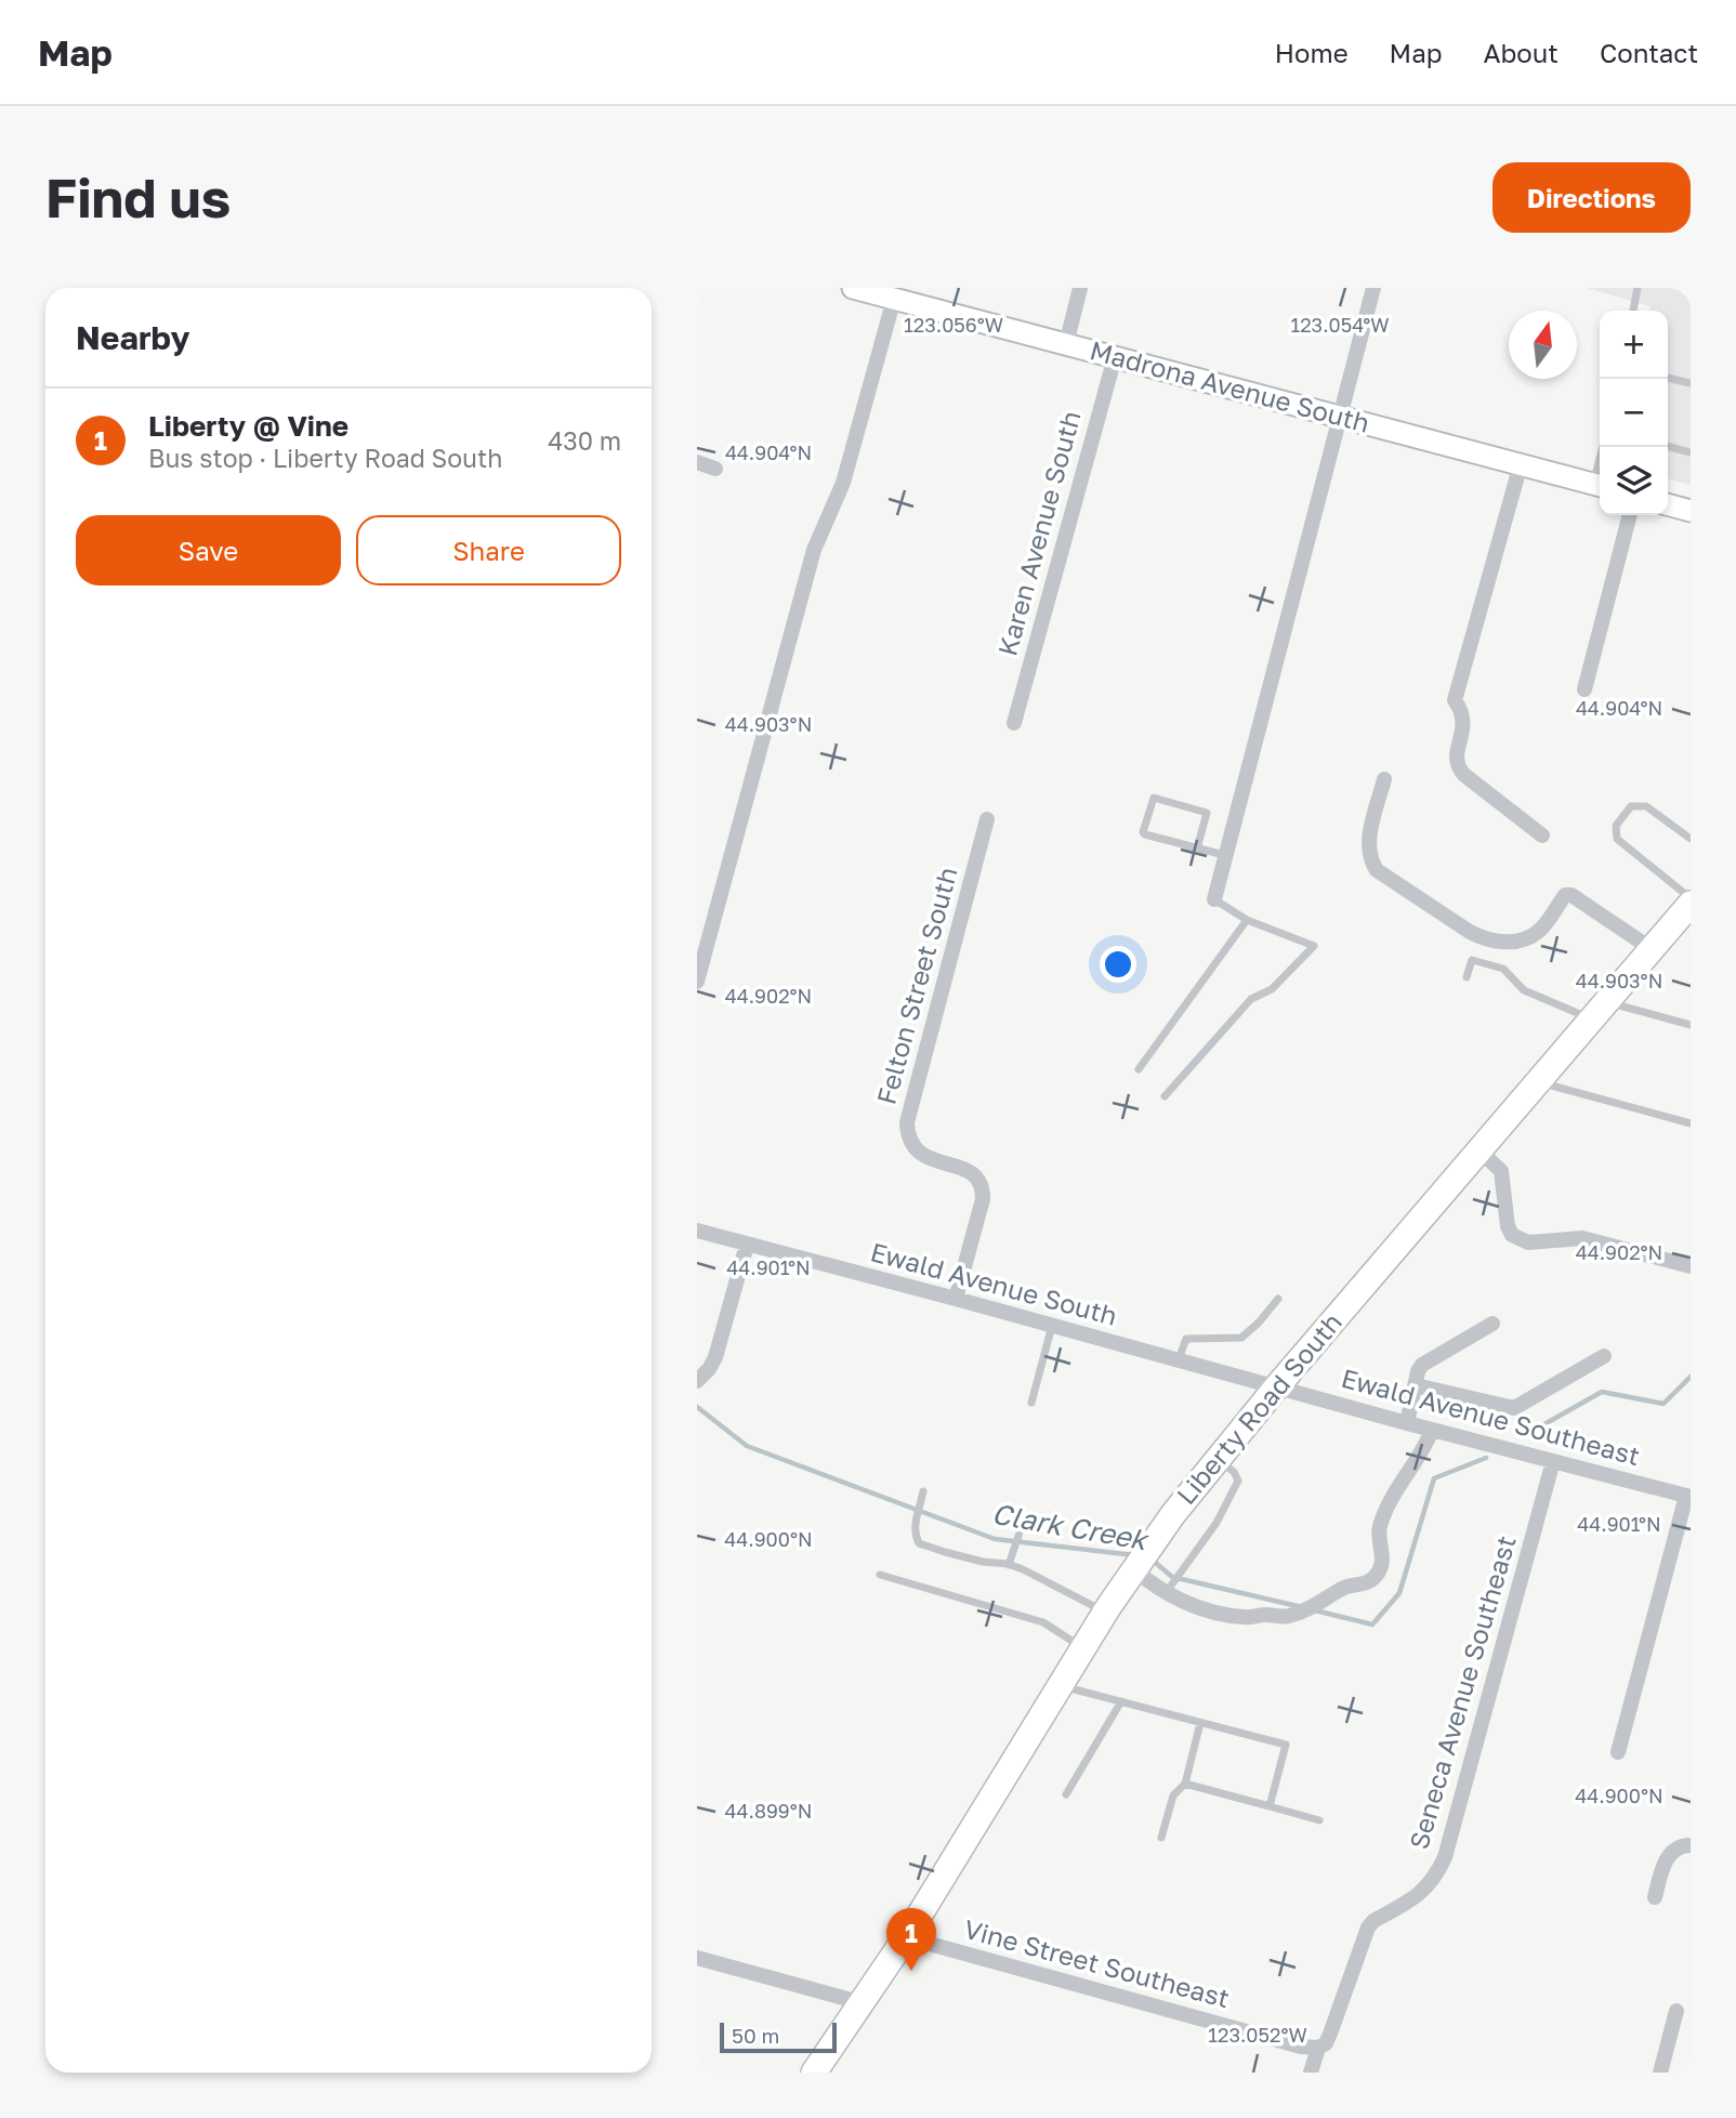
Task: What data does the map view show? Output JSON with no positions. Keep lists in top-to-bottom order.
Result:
{
  "streets": {
    "main road": ["Madrona Avenue South", "Liberty Road South"],
    "street": [
      "Karen Avenue South",
      "Felton Street South",
      "Ewald Avenue South",
      "Ewald Avenue Southeast",
      "Seneca Avenue Southeast",
      "Vine Street Southeast"
    ]
  },
  "crossings": [
    ["Madrona Avenue South", "Karen Avenue South"],
    ["Felton Street South", "Ewald Avenue South"],
    ["Ewald Avenue South", "Liberty Road South"],
    ["Ewald Avenue South", "Ewald Avenue Southeast"],
    ["Liberty Road South", "Ewald Avenue Southeast"],
    ["Liberty Road South", "Vine Street Southeast"],
    ["Ewald Avenue Southeast", "Seneca Avenue Southeast"],
    ["Seneca Avenue Southeast", "Vine Street Southeast"]
  ],
  "water": ["Clark Creek"],
  "scale_bar": "50 m",
  "north": "top",
  "page": {
    "header": "Map",
    "nav": [
      "Home",
      "Map",
      "About",
      "Contact"
    ],
    "buttons": [
      "Directions",
      ["Save", "Share"]
    ],
    "title": "Find us",
    "heading": "Nearby",
    "map_buttons": ["+", "−"],
    "list": [
      {
        "mark": "1",
        "name": "Liberty @ Vine",
        "note": "Bus stop · Liberty Road South",
        "value": "430 m"
      }
    ],
    "pins": "1",
    "scale": "50 m"
  },
  "coordinates": [
    "123.054°W",
    "123.056°W",
    "44.904°N",
    "44.903°N",
    "44.902°N",
    "44.901°N",
    "44.900°N",
    "44.899°N",
    "123.052°W"
  ]
}
